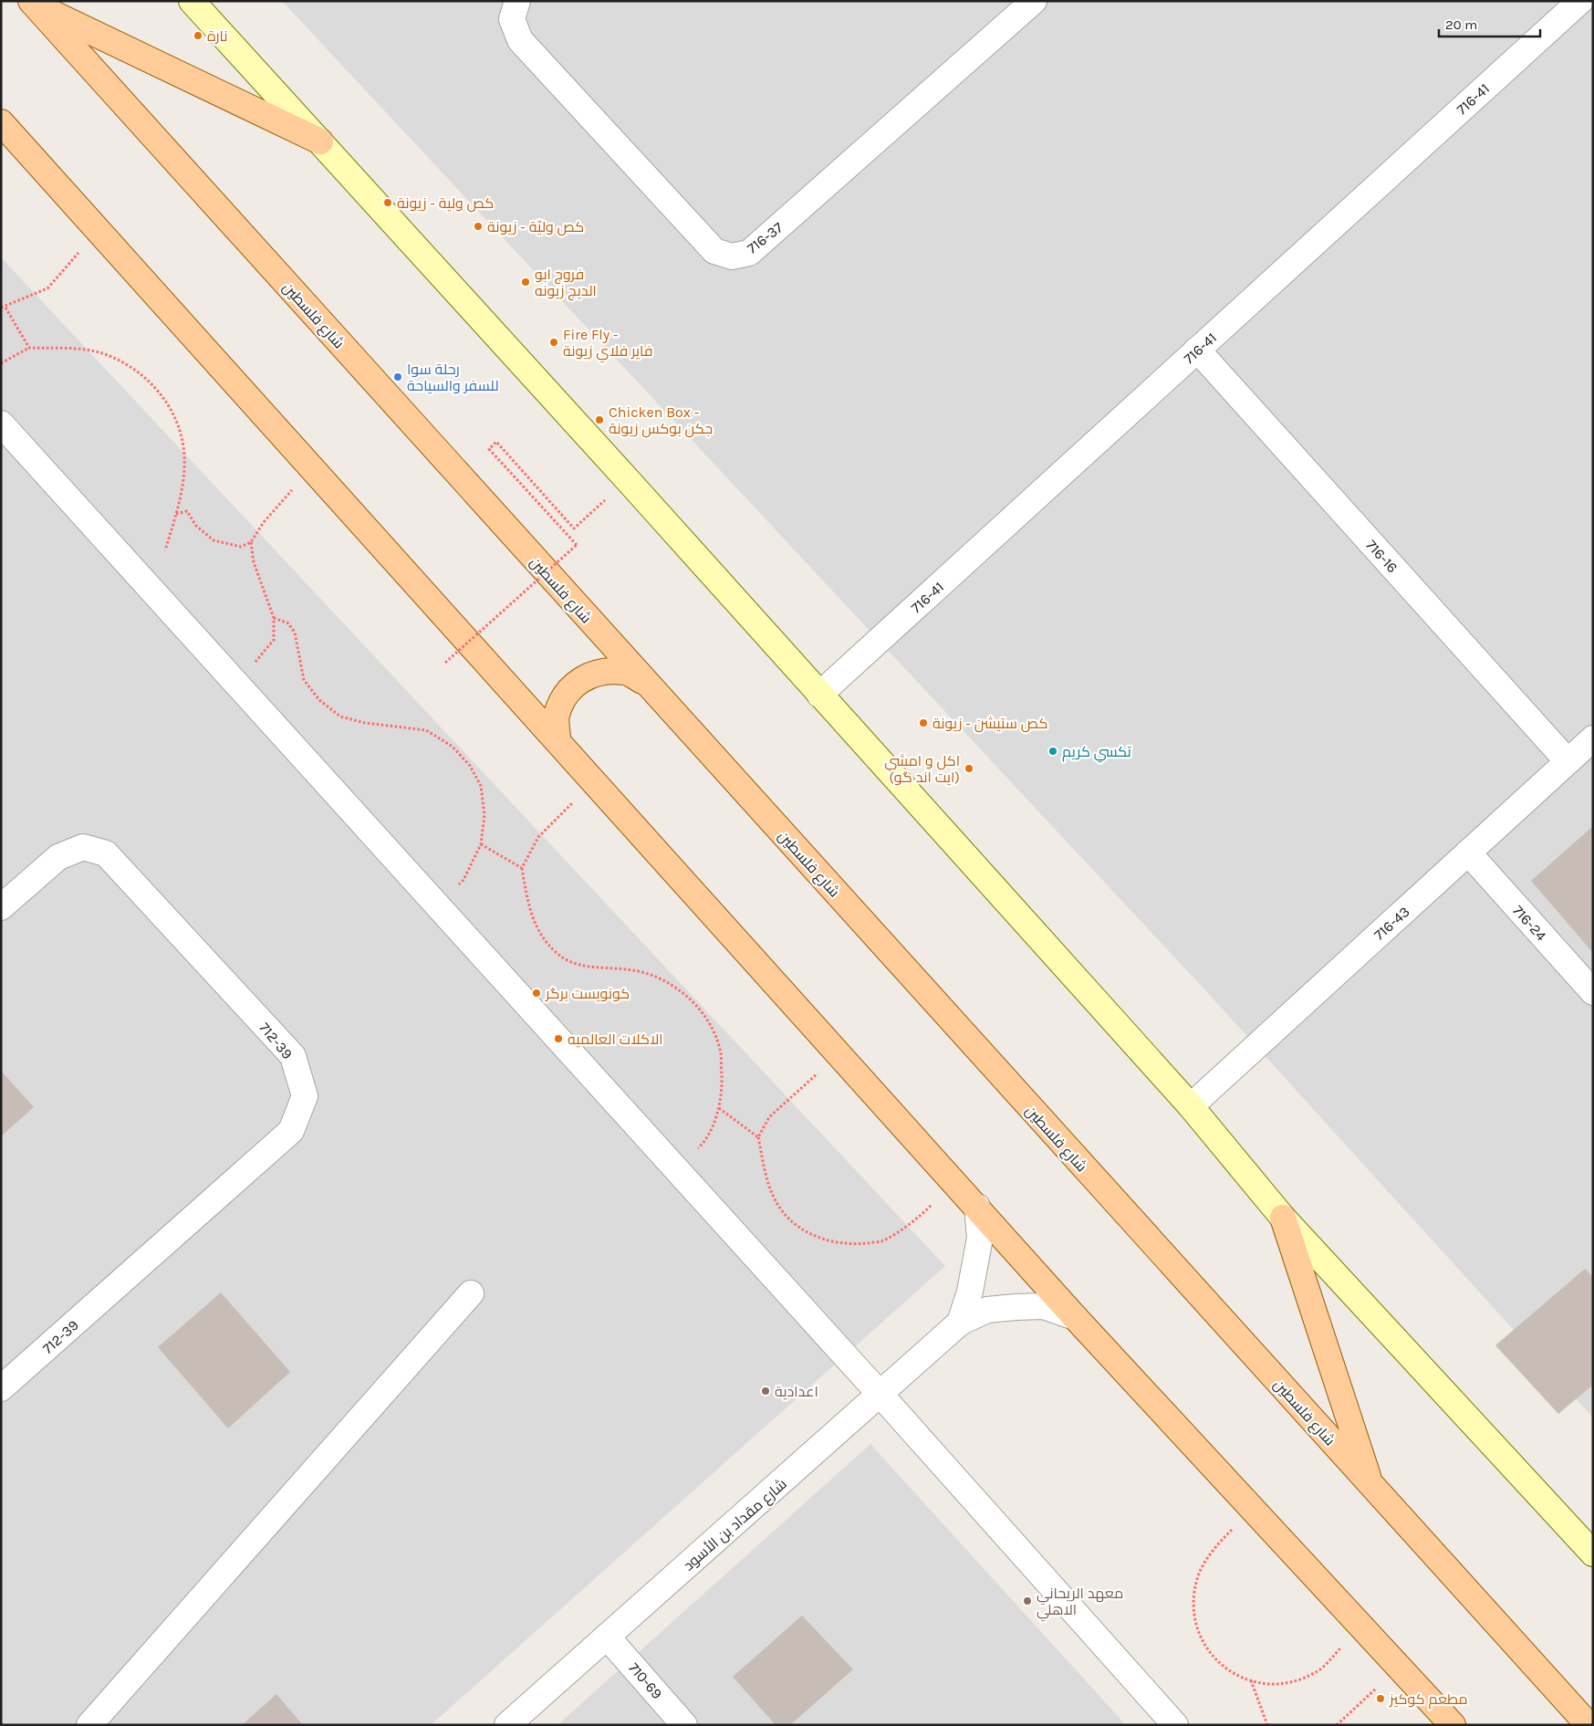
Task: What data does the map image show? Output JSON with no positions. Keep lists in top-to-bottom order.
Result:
{
  "streets": {
    "main road": ["شارع فلسطين"],
    "street": [
      "716-41",
      "716-37",
      "716-16",
      "716-43",
      "716-24",
      "712-39",
      "شارع مقداد بن الأسود",
      "710-69"
    ]
  },
  "crossings": [
    ["716-41", "716-16"],
    ["716-16", "716-43"],
    ["716-43", "716-24"],
    ["شارع مقداد بن الأسود", "710-69"]
  ],
  "places": [
    "نارة",
    "كص ولية - زيونة",
    "كص وليّة - زيونة",
    "فروج ابو الديج زيونه",
    "Fire Fly - فاير فلاي زيونة",
    "رحلة سوا للسفر والسياحة",
    "Chicken Box - جكن بوكس زيونة",
    "كص ستيشن - زيونة",
    "تكسي كريم",
    "اكل و امشي (ايت اند گو)",
    "كونويست برگر",
    "الاكلات العالميه",
    "اعدادية",
    "معهد الريحاني الاهلي",
    "مطعم كوكيز"
  ],
  "scale_bar": "20 m"
}
